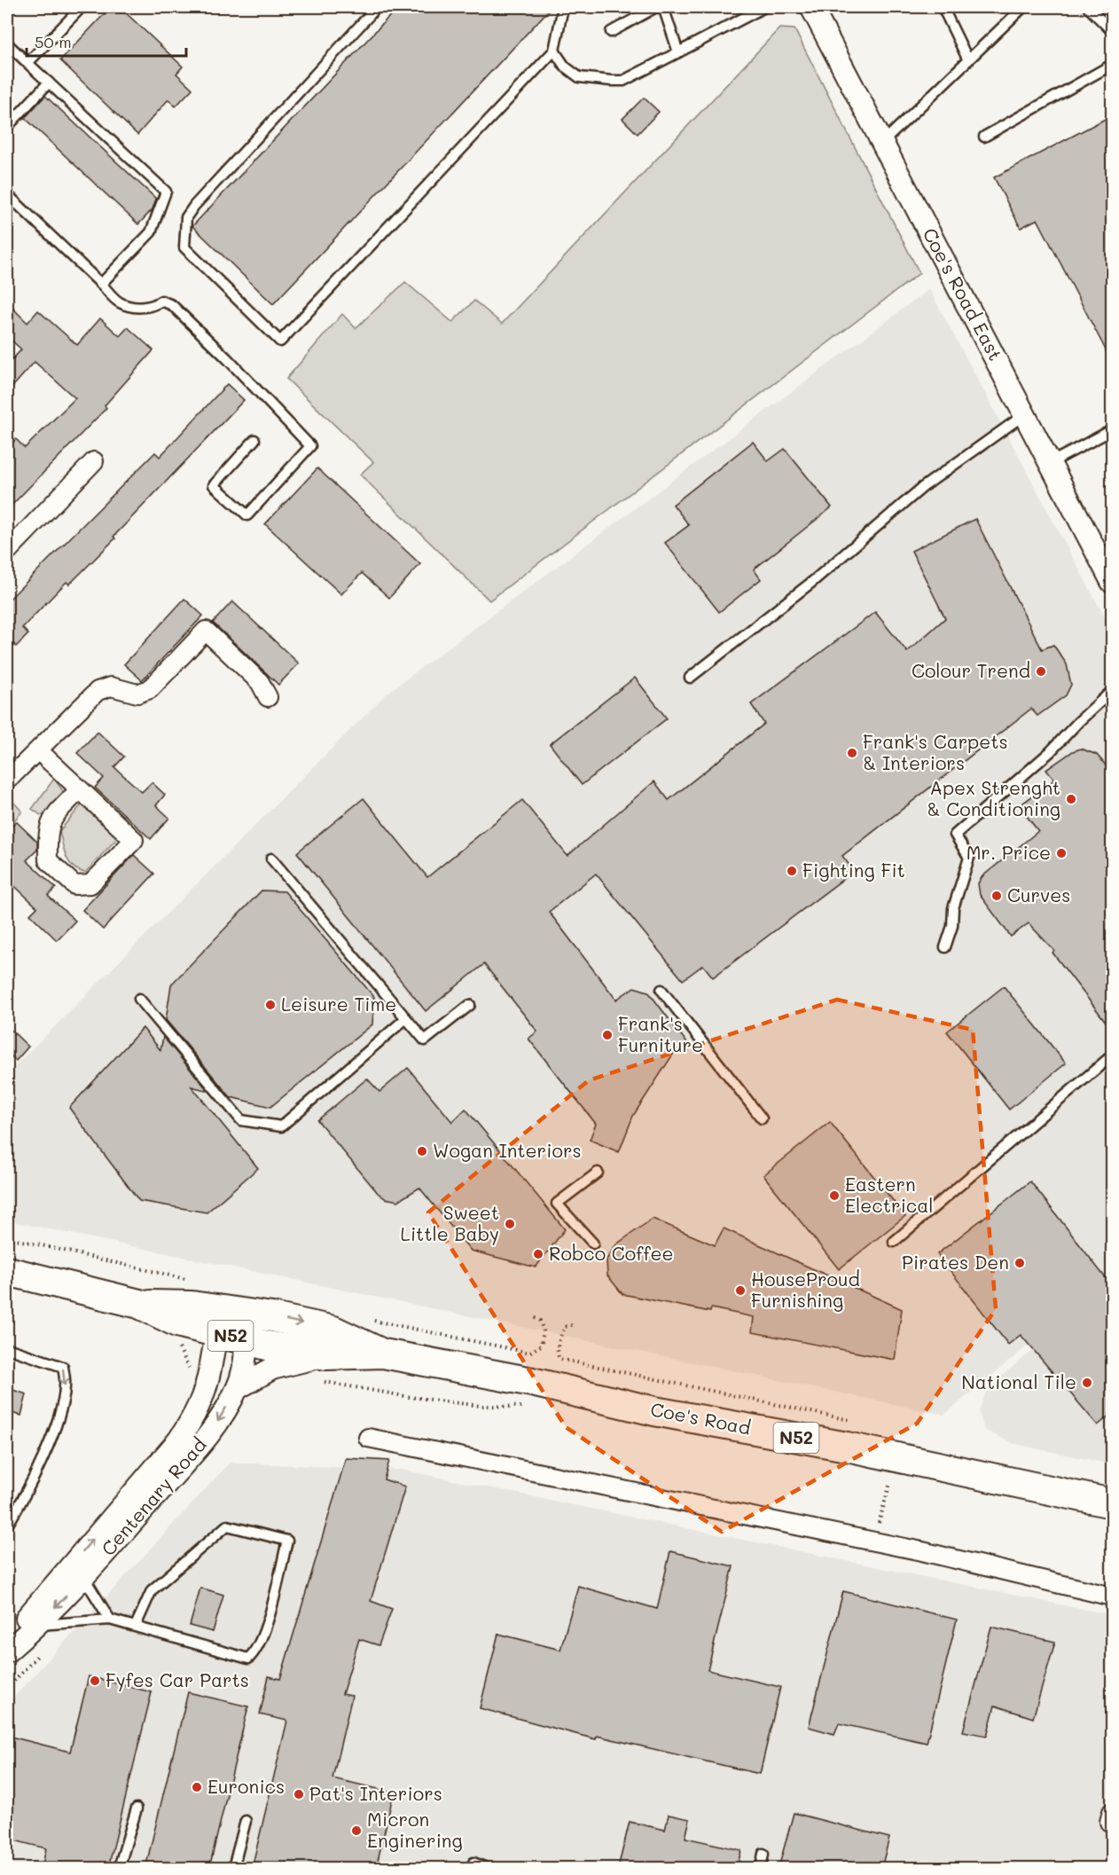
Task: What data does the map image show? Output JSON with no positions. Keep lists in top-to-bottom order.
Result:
{
  "streets": {
    "main road": ["N52", "Coe's Road"],
    "street": ["Coe's Road East", "Centenary Road"]
  },
  "crossings": [
    ["Coe's Road", "Centenary Road"]
  ],
  "places": [
    "Colour Trend",
    "Frank's Carpets & Interiors",
    "Apex Strenght & Conditioning",
    "Mr. Price",
    "Fighting Fit",
    "Curves",
    "Leisure Time",
    "Frank's Furniture",
    "Wogan Interiors",
    "Eastern Electrical",
    "Sweet Little Baby",
    "Robco Coffee",
    "Pirates Den",
    "HouseProud Furnishing",
    "National Tile",
    "Fyfes Car Parts",
    "Euronics",
    "Pat's Interiors",
    "Micron Enginering"
  ],
  "scale_bar": "50 m"
}
